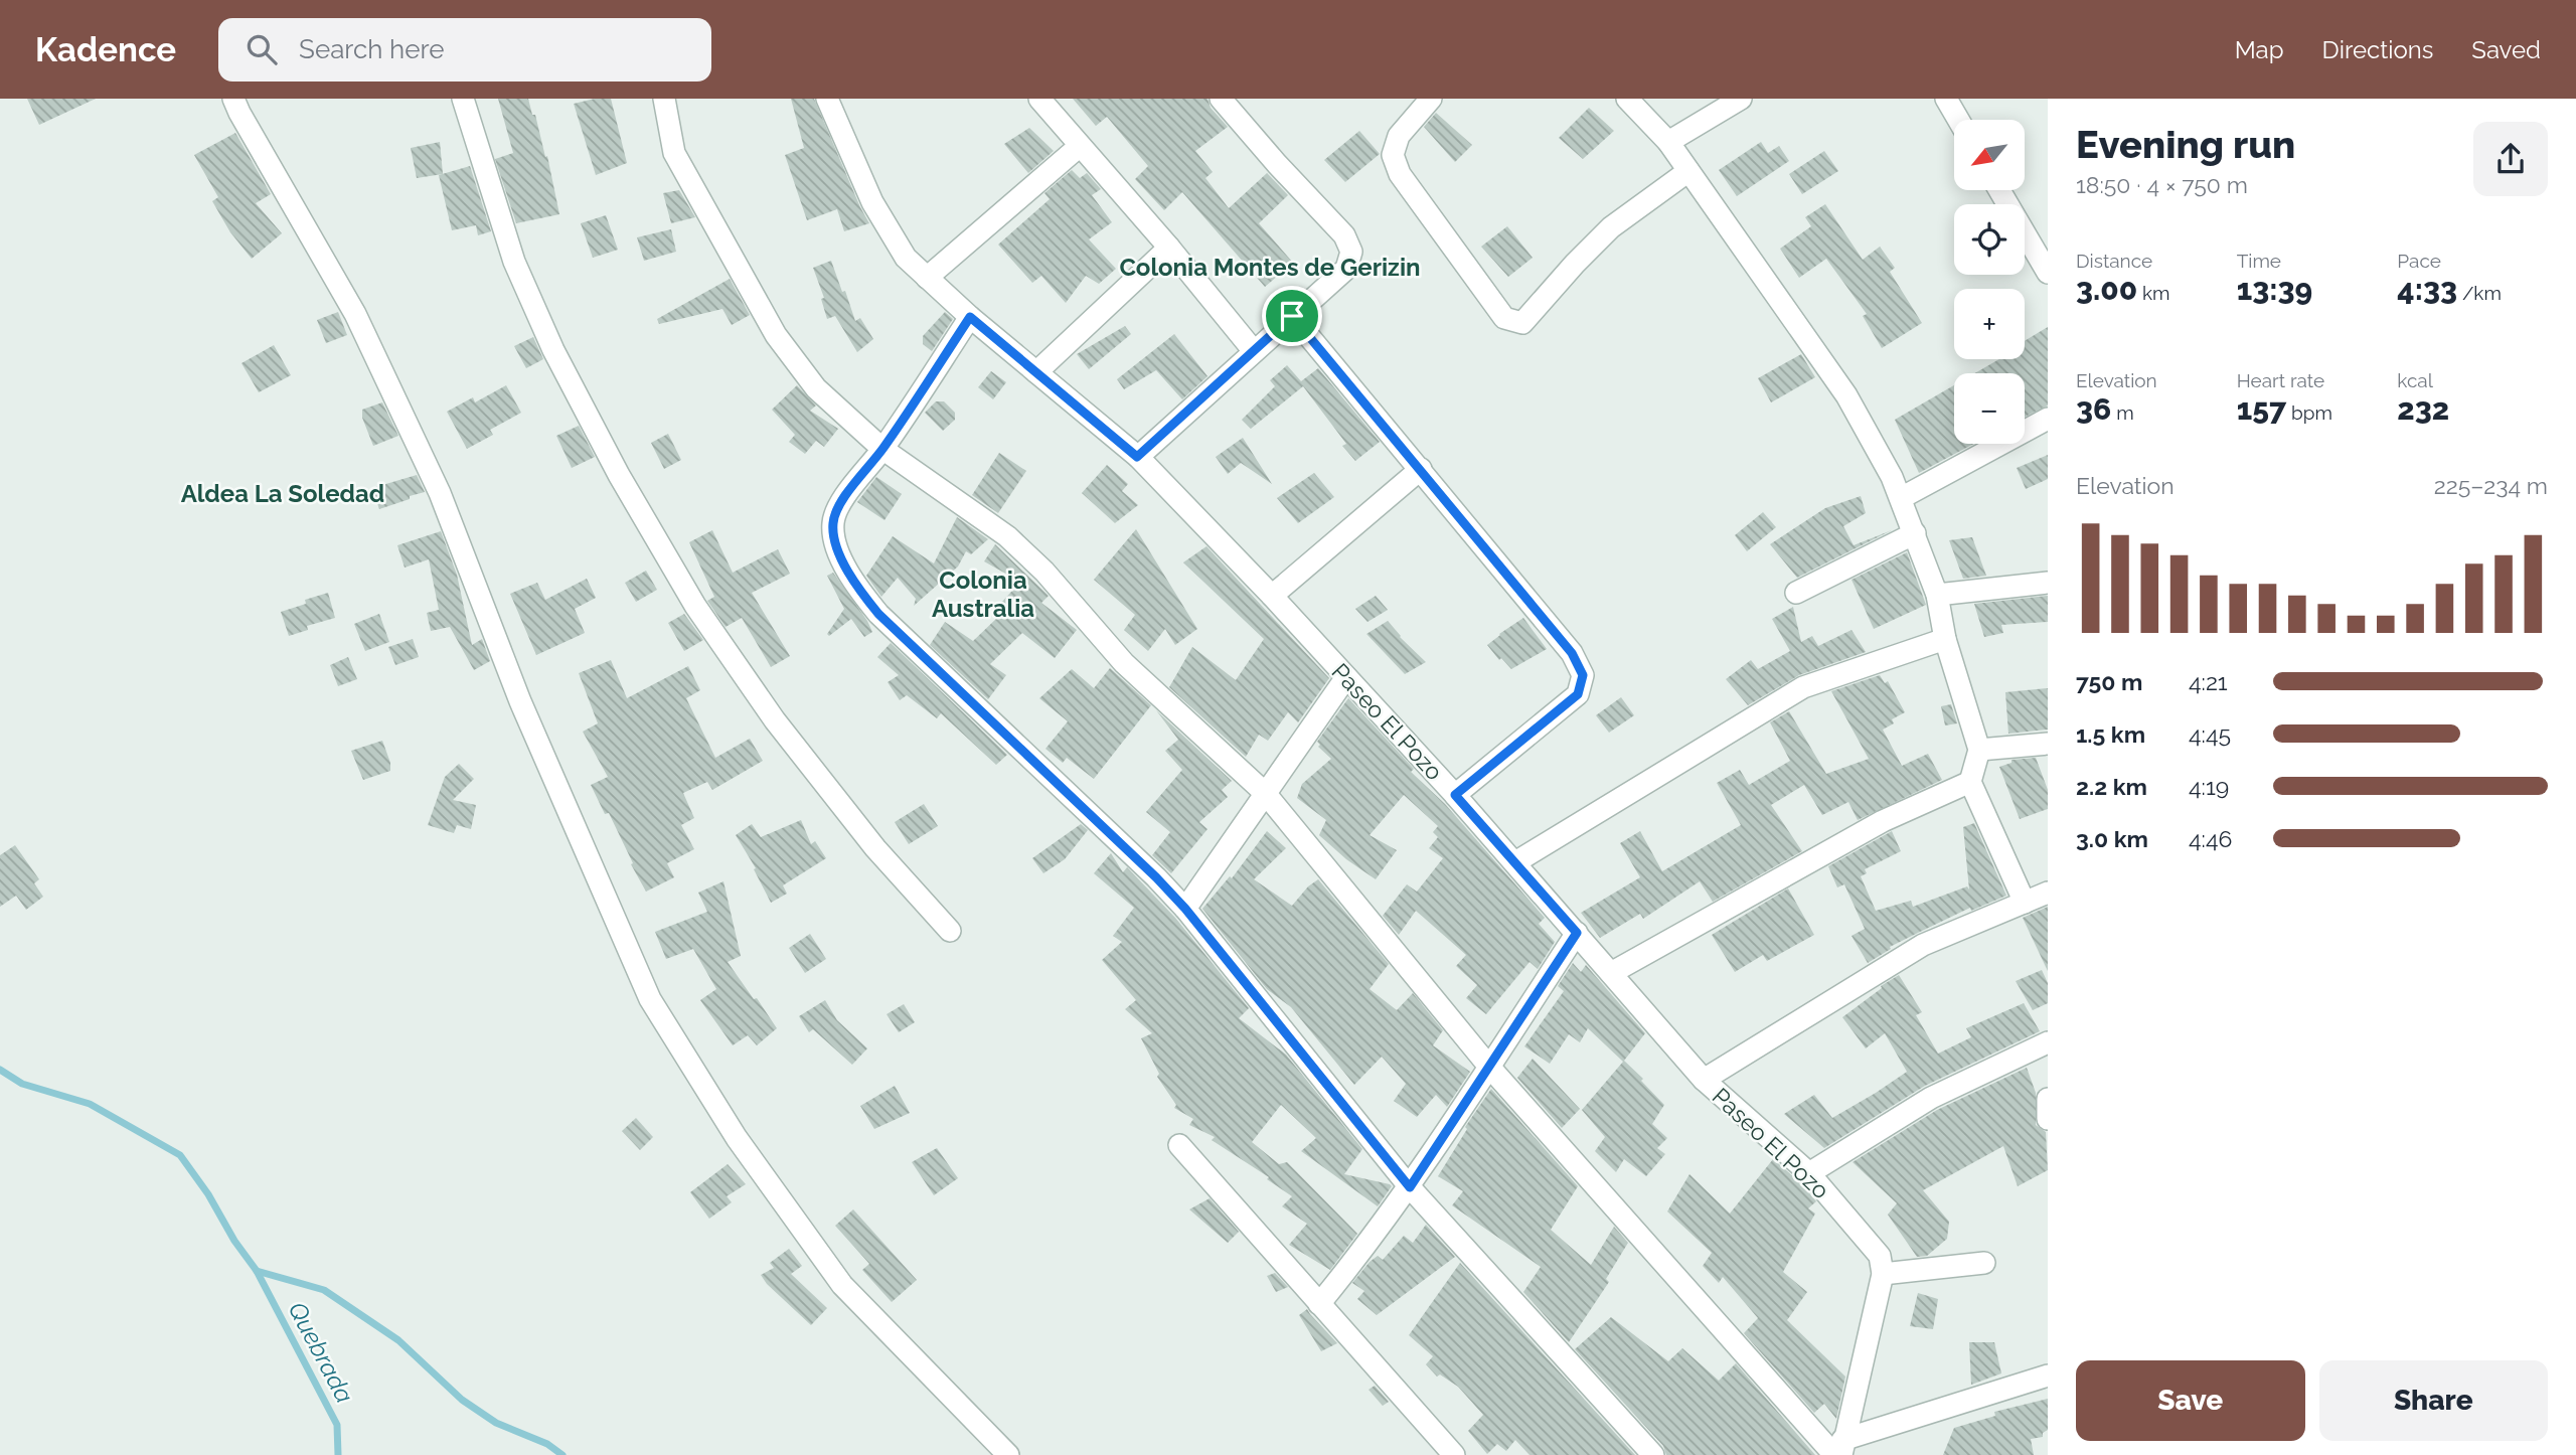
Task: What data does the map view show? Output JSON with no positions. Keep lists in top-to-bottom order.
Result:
{
  "streets": {
    "street": ["Paseo El Pozo"]
  },
  "districts": ["Colonia Montes de Gerizin", "Aldea La Soledad", "Colonia Australia"],
  "water": ["Quebrada"],
  "north": "bottom left",
  "page": {
    "header": "Kadence",
    "search": "Search here",
    "nav": ["Map", "Directions", "Saved"],
    "heading": ["Evening run", "18:50 · 4 × 750 m"],
    "map_buttons": ["+", "−"],
    "stats": [
      ["Distance", "3.00 km"],
      ["Time", "13:39"],
      ["Pace", "4:33 /km"],
      ["Elevation", "36 m"],
      ["Heart rate", "157 bpm"],
      ["kcal", "232"]
    ],
    "chart": ["Elevation", "225–234 m"],
    "list": [
      {
        "name": "750 m",
        "note": "4:21"
      },
      {
        "name": "1.5 km",
        "note": "4:45"
      },
      {
        "name": "2.2 km",
        "note": "4:19"
      },
      {
        "name": "3.0 km",
        "note": "4:46"
      }
    ],
    "buttons": ["Save", "Share"]
  }
}
